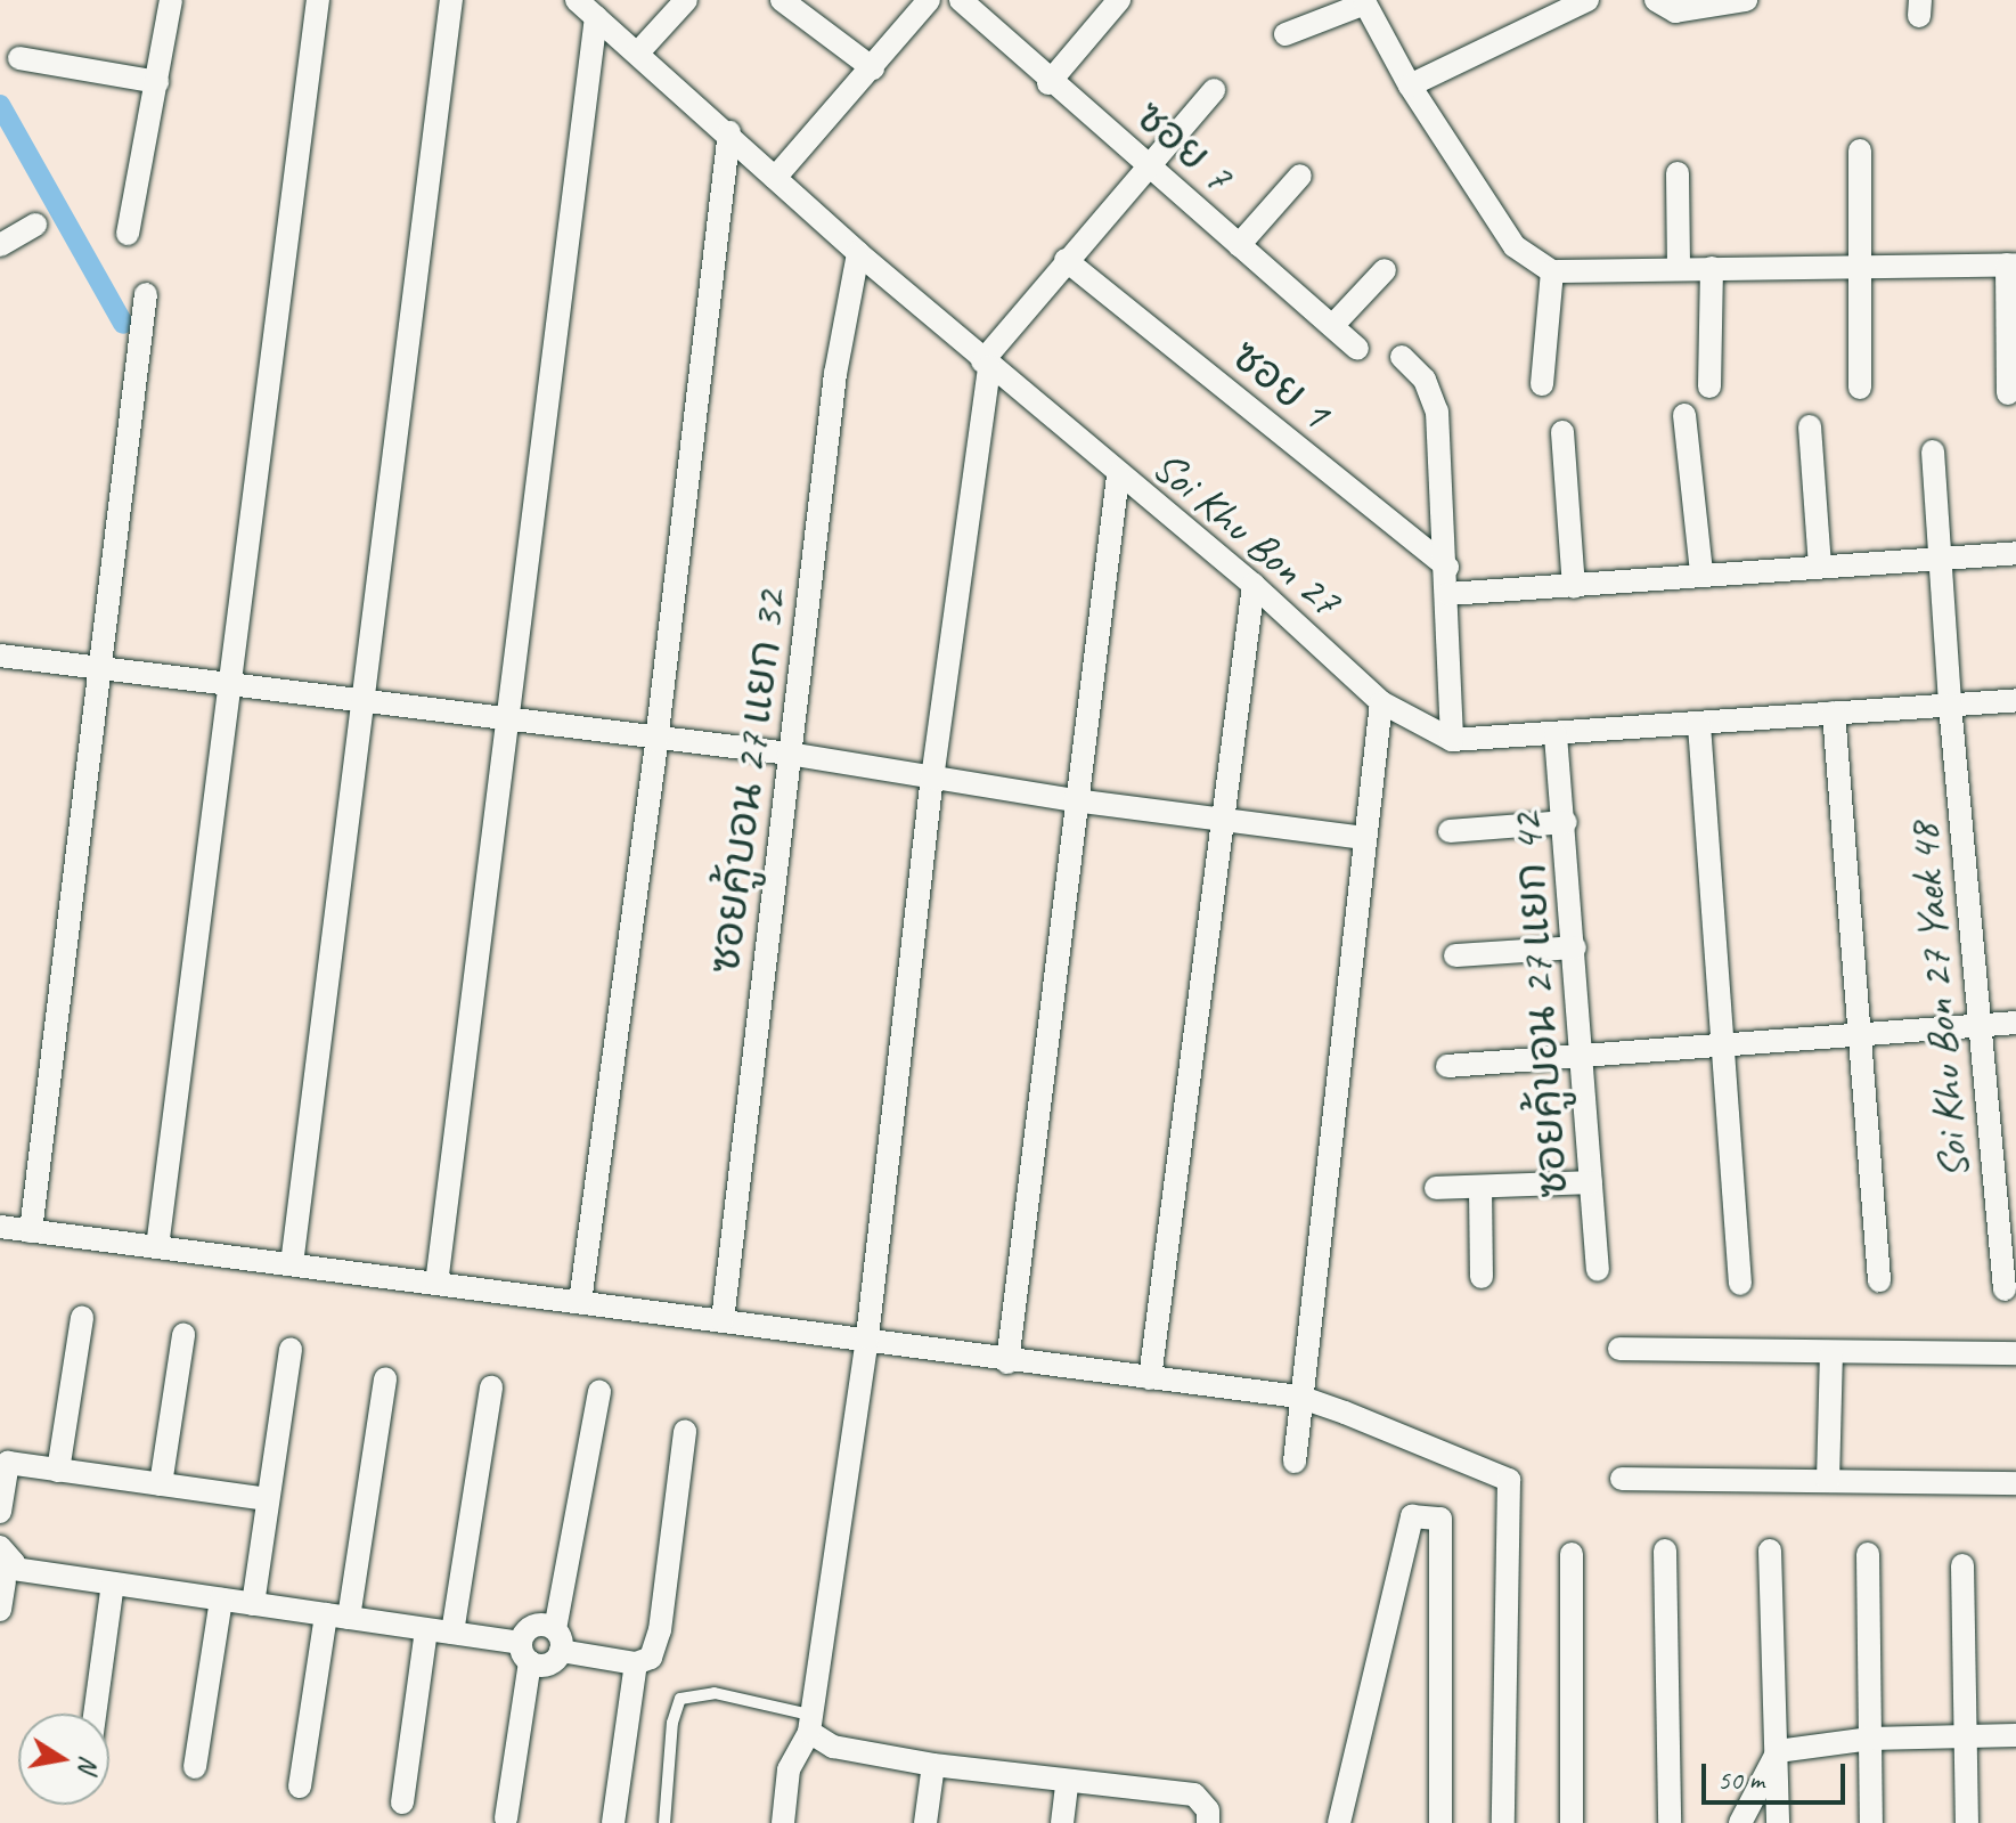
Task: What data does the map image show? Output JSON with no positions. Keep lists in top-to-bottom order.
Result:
{
  "streets": {
    "street": [
      "ซอย 7",
      "ซอย 1",
      "Soi Khu Bon 27",
      "ซอยคู้บอน 27 แยก 32",
      "Soi Khu Bon 27 Yaek 48",
      "ซอยคู้บอน 27 แยก 42"
    ]
  },
  "crossings": [
    ["Soi Khu Bon 27", "ซอยคู้บอน 27 แยก 32"]
  ],
  "scale_bar": "50 m",
  "north": "right"
}
